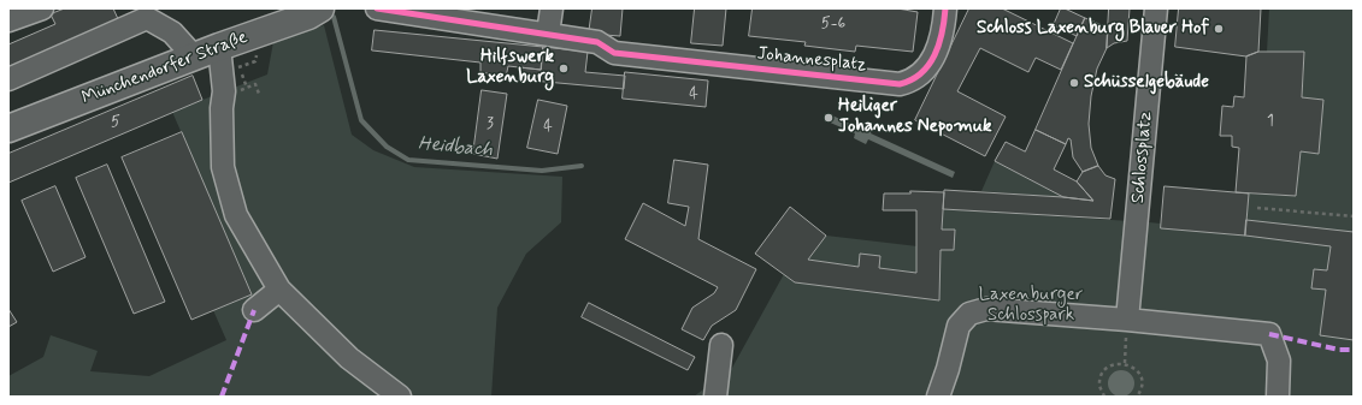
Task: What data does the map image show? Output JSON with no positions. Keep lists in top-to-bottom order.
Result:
{
  "streets": {
    "main road": ["Münchendorfer Straße"],
    "street": ["Johannesplatz", "Schlossplatz"]
  },
  "water": ["Heidbach"],
  "parks": ["Laxenburger Schlosspark"],
  "places": [
    "Schloss Laxenburg Blauer Hof",
    "Hilfswerk Laxenburg",
    "Schüsselgebäude",
    "Heiliger Johannes Nepomuk"
  ],
  "house_numbers": [
    "5-6",
    "4",
    "1",
    "5",
    "3",
    "4"
  ]
}
